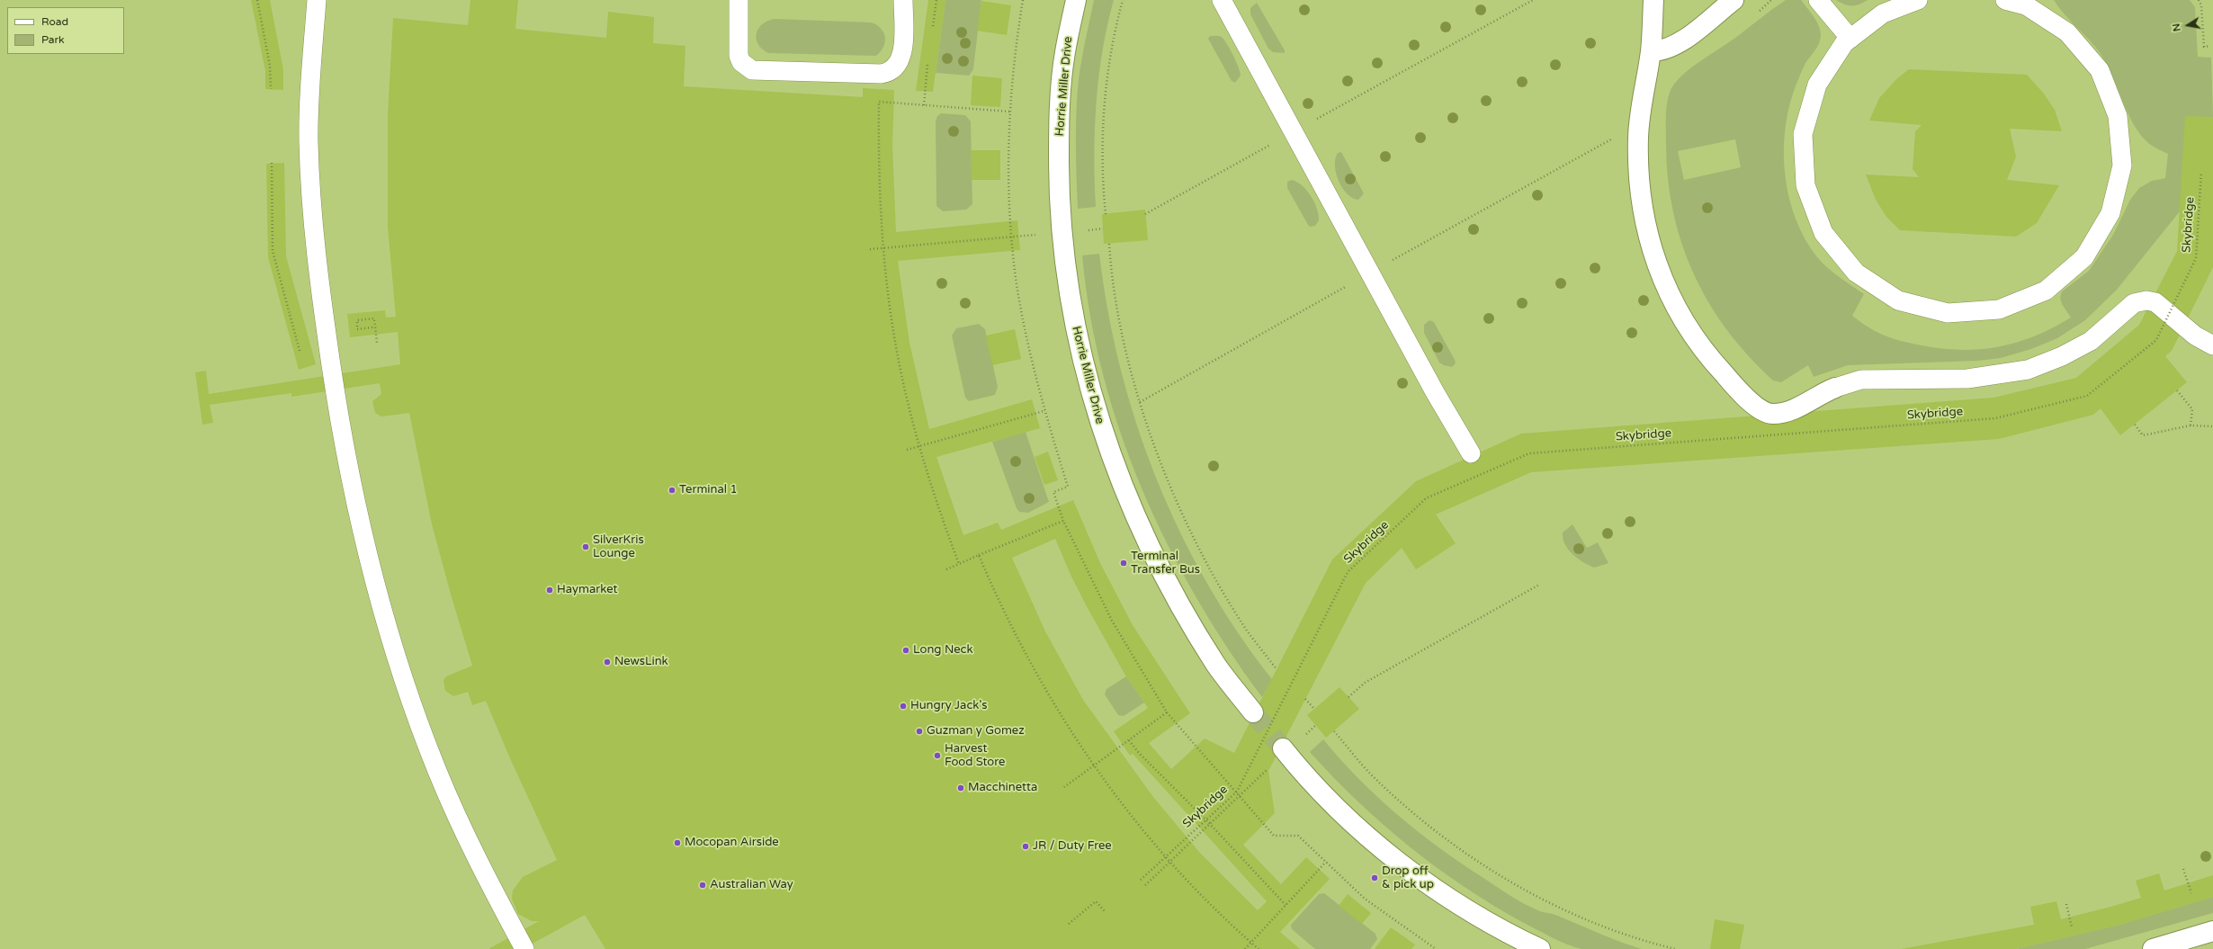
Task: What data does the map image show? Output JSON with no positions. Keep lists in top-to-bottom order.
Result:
{
  "streets": {
    "main road": ["Horrie Miller Drive"],
    "path": ["Skybridge"]
  },
  "places": [
    "Terminal 1",
    "SilverKris Lounge",
    "Terminal Transfer Bus",
    "Haymarket",
    "Long Neck",
    "NewsLink",
    "Hungry Jack's",
    "Guzman y Gomez",
    "Harvest Food Store",
    "Macchinetta",
    "Mocopan Airside",
    "JR / Duty Free",
    "Drop off & pick up",
    "Australian Way"
  ],
  "legend": ["Road", "Park"],
  "north": "left"
}
